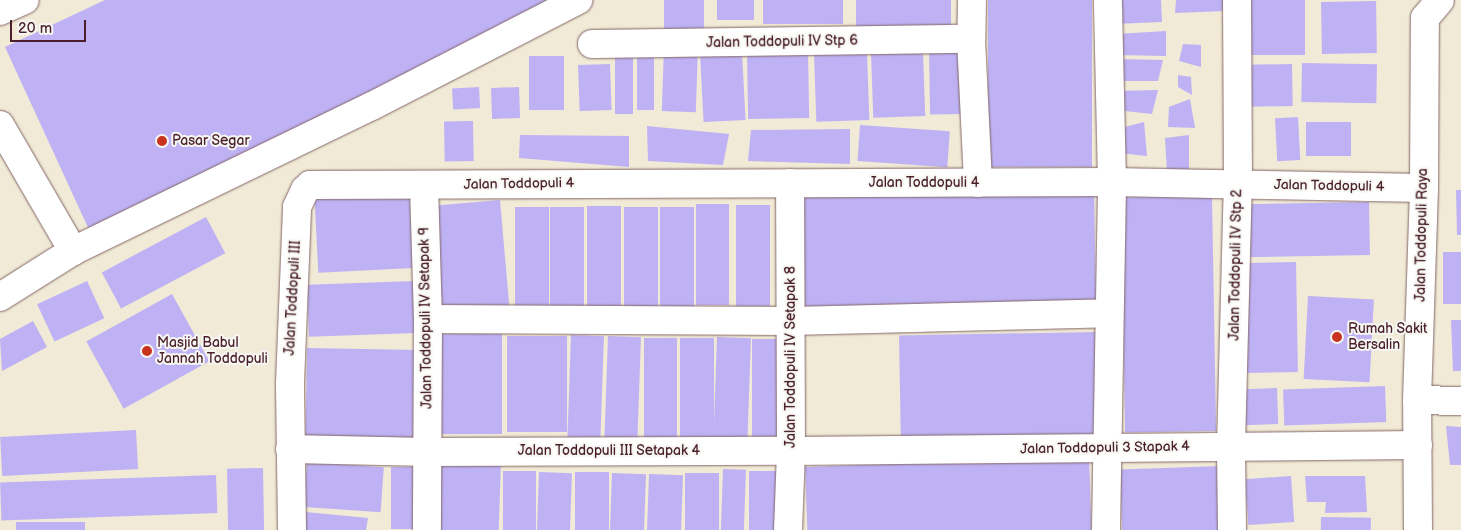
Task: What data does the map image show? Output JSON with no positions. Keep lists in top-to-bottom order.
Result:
{
  "streets": {
    "street": [
      "Jalan Toddopuli IV Stp 6",
      "Jalan Toddopuli 4",
      "Jalan Toddopuli Raya",
      "Jalan Toddopuli IV Stp 2",
      "Jalan Toddopuli III",
      "Jalan Toddopuli IV Setapak 9",
      "Jalan Toddopuli IV Setapak 8",
      "Jalan Toddopuli 3 Stapak 4",
      "Jalan Toddopuli III Setapak 4"
    ]
  },
  "crossings": [
    ["Jalan Toddopuli 4", "Jalan Toddopuli Raya"],
    ["Jalan Toddopuli 4", "Jalan Toddopuli IV Stp 2"],
    ["Jalan Toddopuli 4", "Jalan Toddopuli III"],
    ["Jalan Toddopuli 4", "Jalan Toddopuli IV Setapak 9"],
    ["Jalan Toddopuli 4", "Jalan Toddopuli IV Setapak 8"],
    ["Jalan Toddopuli Raya", "Jalan Toddopuli 3 Stapak 4"],
    ["Jalan Toddopuli IV Stp 2", "Jalan Toddopuli 3 Stapak 4"],
    ["Jalan Toddopuli III", "Jalan Toddopuli IV Setapak 9"],
    ["Jalan Toddopuli III", "Jalan Toddopuli III Setapak 4"],
    ["Jalan Toddopuli IV Setapak 9", "Jalan Toddopuli III Setapak 4"],
    ["Jalan Toddopuli IV Setapak 8", "Jalan Toddopuli 3 Stapak 4"],
    ["Jalan Toddopuli IV Setapak 8", "Jalan Toddopuli III Setapak 4"],
    ["Jalan Toddopuli 3 Stapak 4", "Jalan Toddopuli III Setapak 4"]
  ],
  "places": ["Pasar Segar", "Rumah Sakit Bersalin", "Masjid Babul Jannah Toddopuli"],
  "scale_bar": "20 m"
}
